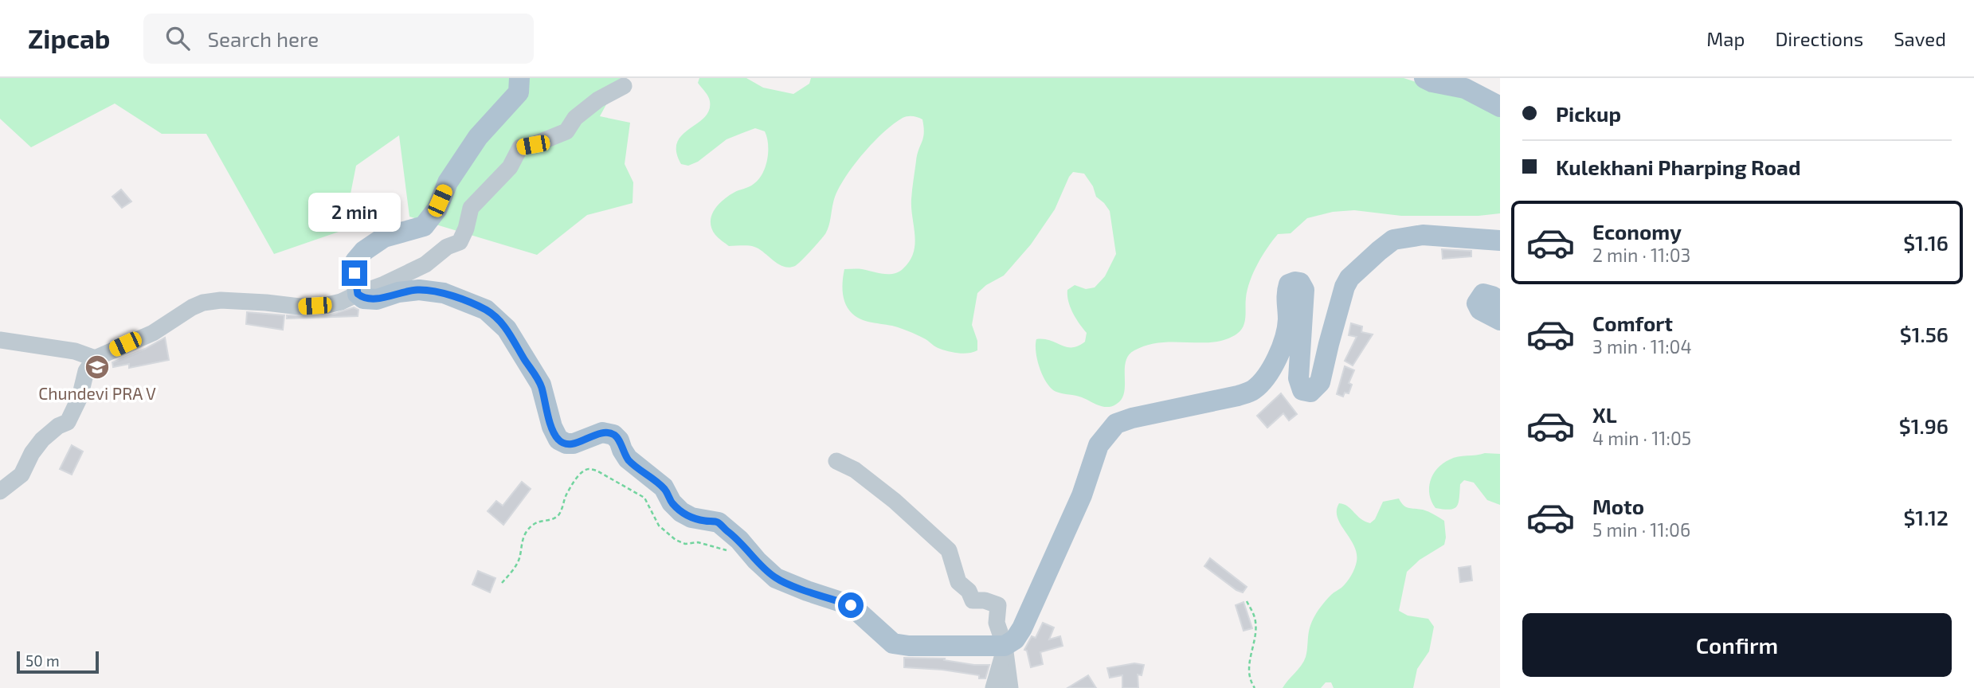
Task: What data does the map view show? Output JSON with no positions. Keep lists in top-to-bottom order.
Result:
{
  "places": {
    "school or university": ["Chundevi PRA V"]
  },
  "scale_bar": "50 m",
  "page": {
    "header": "Zipcab",
    "search": "Search here",
    "nav": ["Map", "Directions", "Saved"],
    "banner": ["Pickup", "Kulekhani Pharping Road"],
    "bubble": "2 min",
    "list": [
      {
        "name": "Economy",
        "note": "2 min · 11:03",
        "value": "$1.16"
      },
      {
        "name": "Comfort",
        "note": "3 min · 11:04",
        "value": "$1.56"
      },
      {
        "name": "XL",
        "note": "4 min · 11:05",
        "value": "$1.96"
      },
      {
        "name": "Moto",
        "note": "5 min · 11:06",
        "value": "$1.12"
      }
    ],
    "buttons": "Confirm",
    "scale": "50 m"
  }
}
